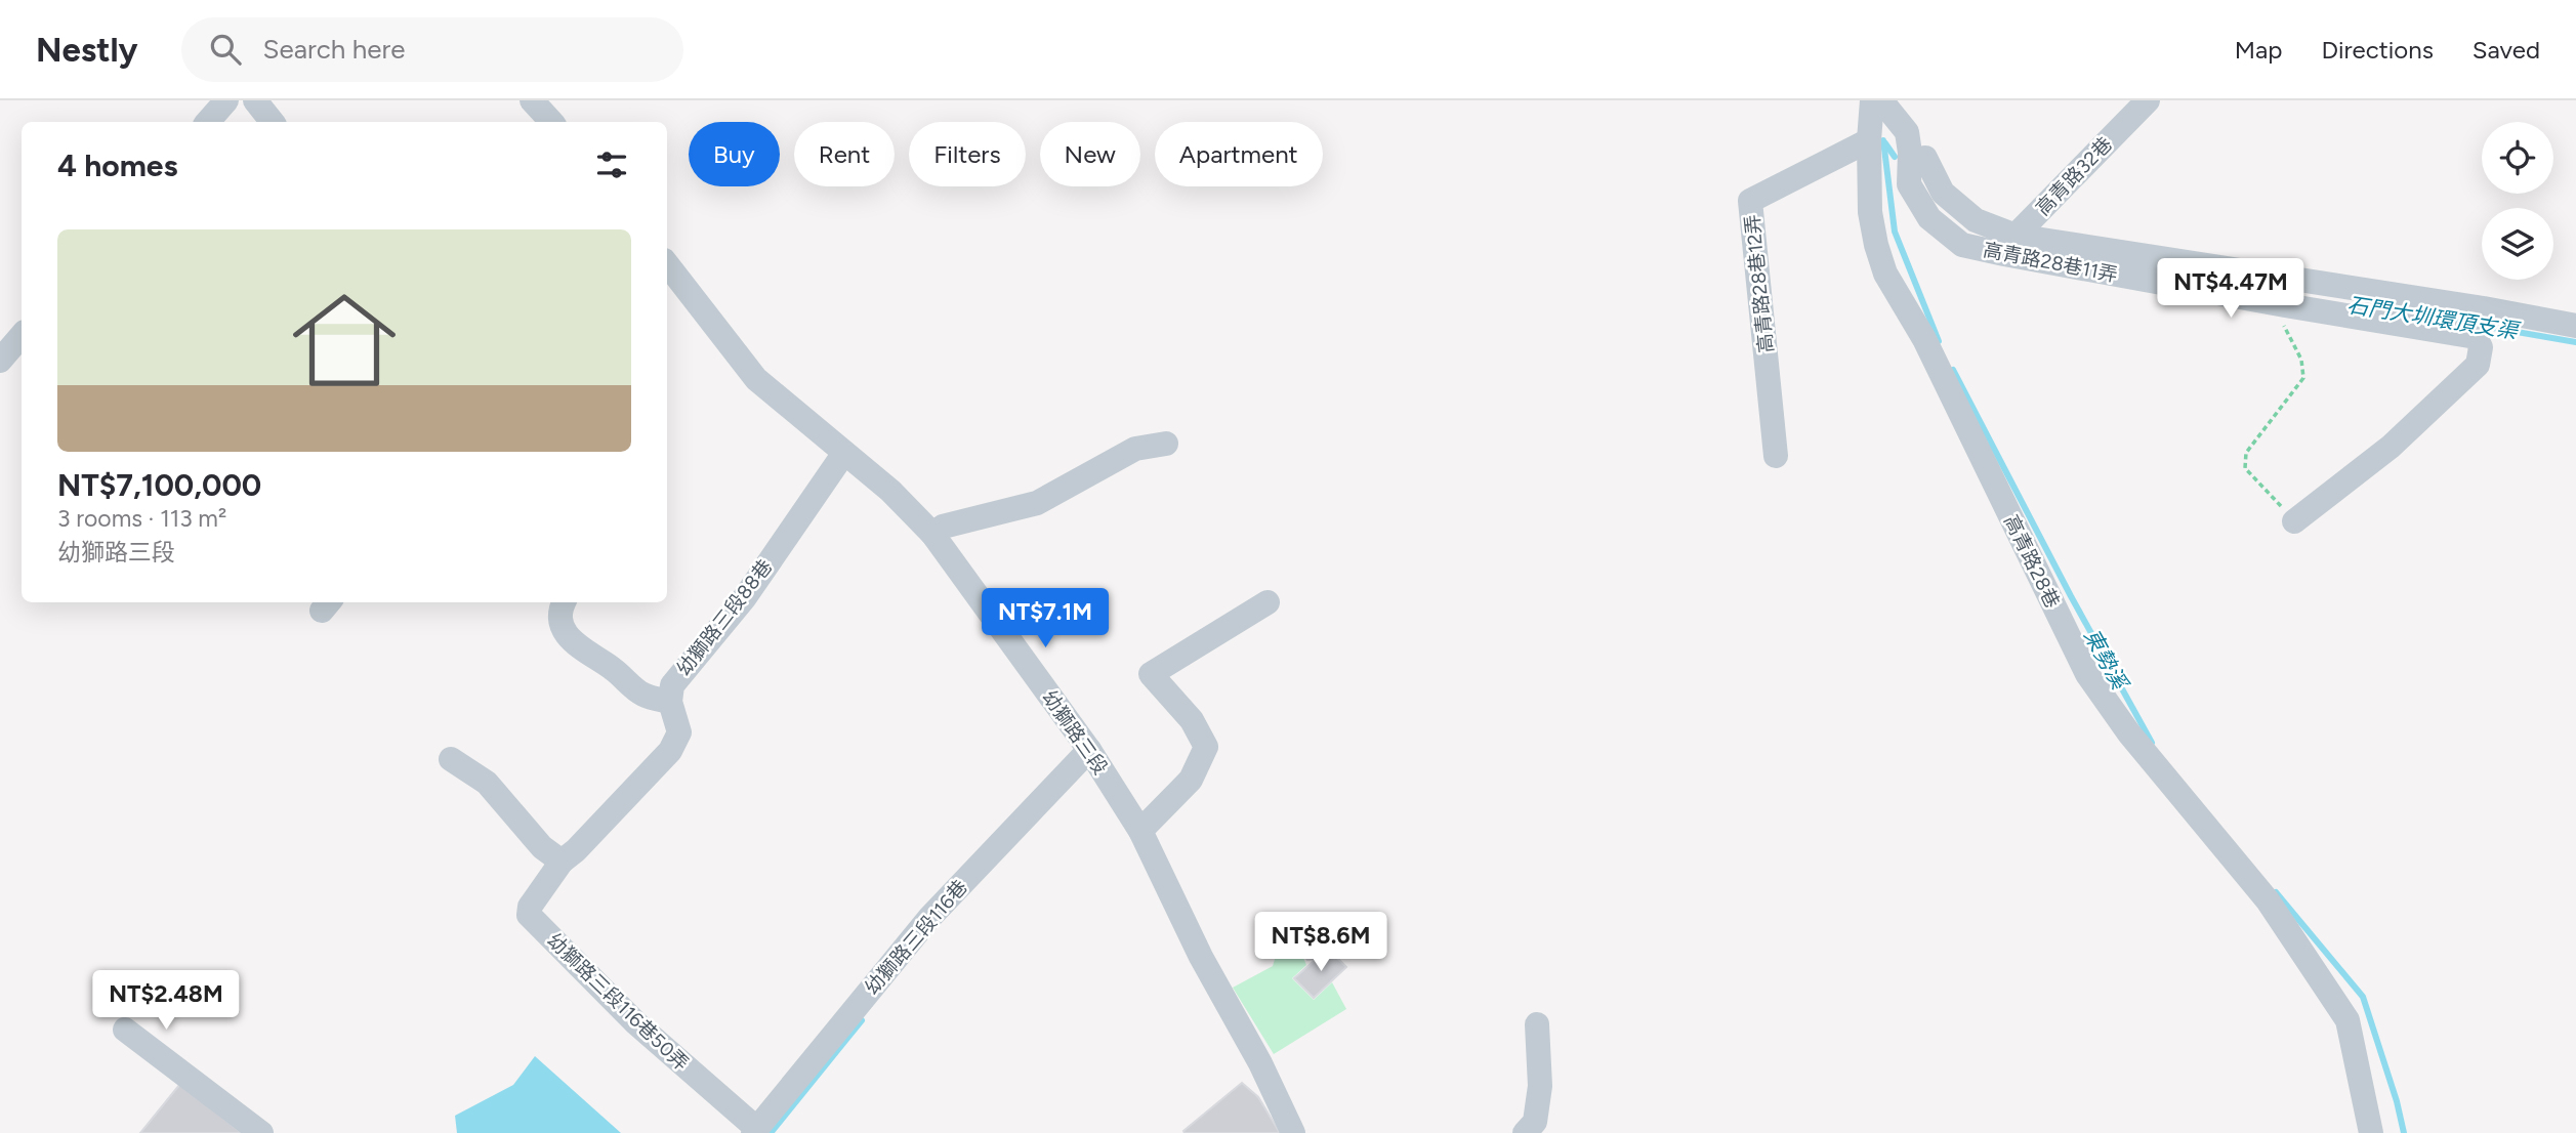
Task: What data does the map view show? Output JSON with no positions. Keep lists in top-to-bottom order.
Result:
{
  "streets": {
    "street": [
      "高青路32巷",
      "高青路28巷11弄",
      "高青路28巷12弄",
      "高青路28巷",
      "幼獅路三段88巷",
      "幼獅路三段",
      "幼獅路三段116巷",
      "幼獅路三段116巷50弄"
    ]
  },
  "crossings": [
    ["高青路32巷", "高青路28巷11弄"],
    ["高青路28巷11弄", "高青路28巷"],
    ["高青路28巷12弄", "高青路28巷"],
    ["幼獅路三段88巷", "幼獅路三段"],
    ["幼獅路三段88巷", "幼獅路三段116巷50弄"],
    ["幼獅路三段", "幼獅路三段116巷"],
    ["幼獅路三段116巷", "幼獅路三段116巷50弄"]
  ],
  "water": ["石門大圳環頂支渠", "東勢溪"],
  "page": {
    "header": "Nestly",
    "search": "Search here",
    "nav": ["Map", "Directions", "Saved"],
    "chip": [
      "Buy",
      "Rent",
      "Filters",
      "New",
      "Apartment"
    ],
    "heading": "4 homes",
    "list": [
      {
        "name": "NT$7,100,000",
        "note": "3 rooms · 113 m² · 幼獅路三段"
      }
    ],
    "price": [
      "NT$4.47M",
      "NT$7.1M",
      "NT$8.6M",
      "NT$2.48M"
    ]
  }
}
